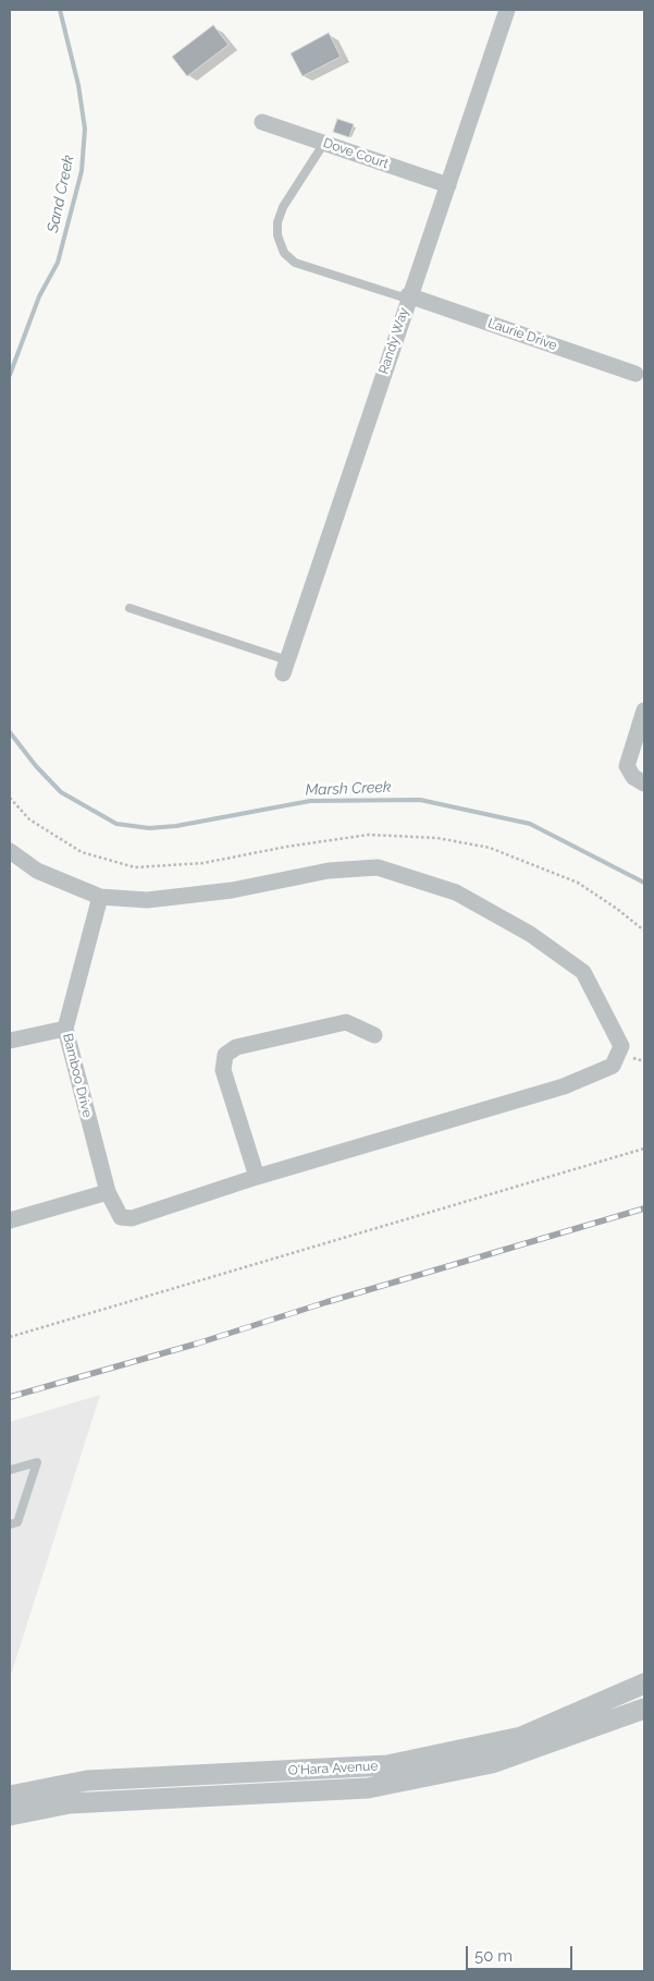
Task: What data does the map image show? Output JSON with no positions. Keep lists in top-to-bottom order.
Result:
{
  "streets": {
    "street": [
      "Dove Court",
      "Laurie Drive",
      "Randy Way",
      "Bamboo Drive",
      "O'Hara Avenue"
    ]
  },
  "crossings": [
    ["Dove Court", "Randy Way"],
    ["Laurie Drive", "Randy Way"]
  ],
  "water": ["Sand Creek", "Marsh Creek"],
  "scale_bar": "50 m"
}
